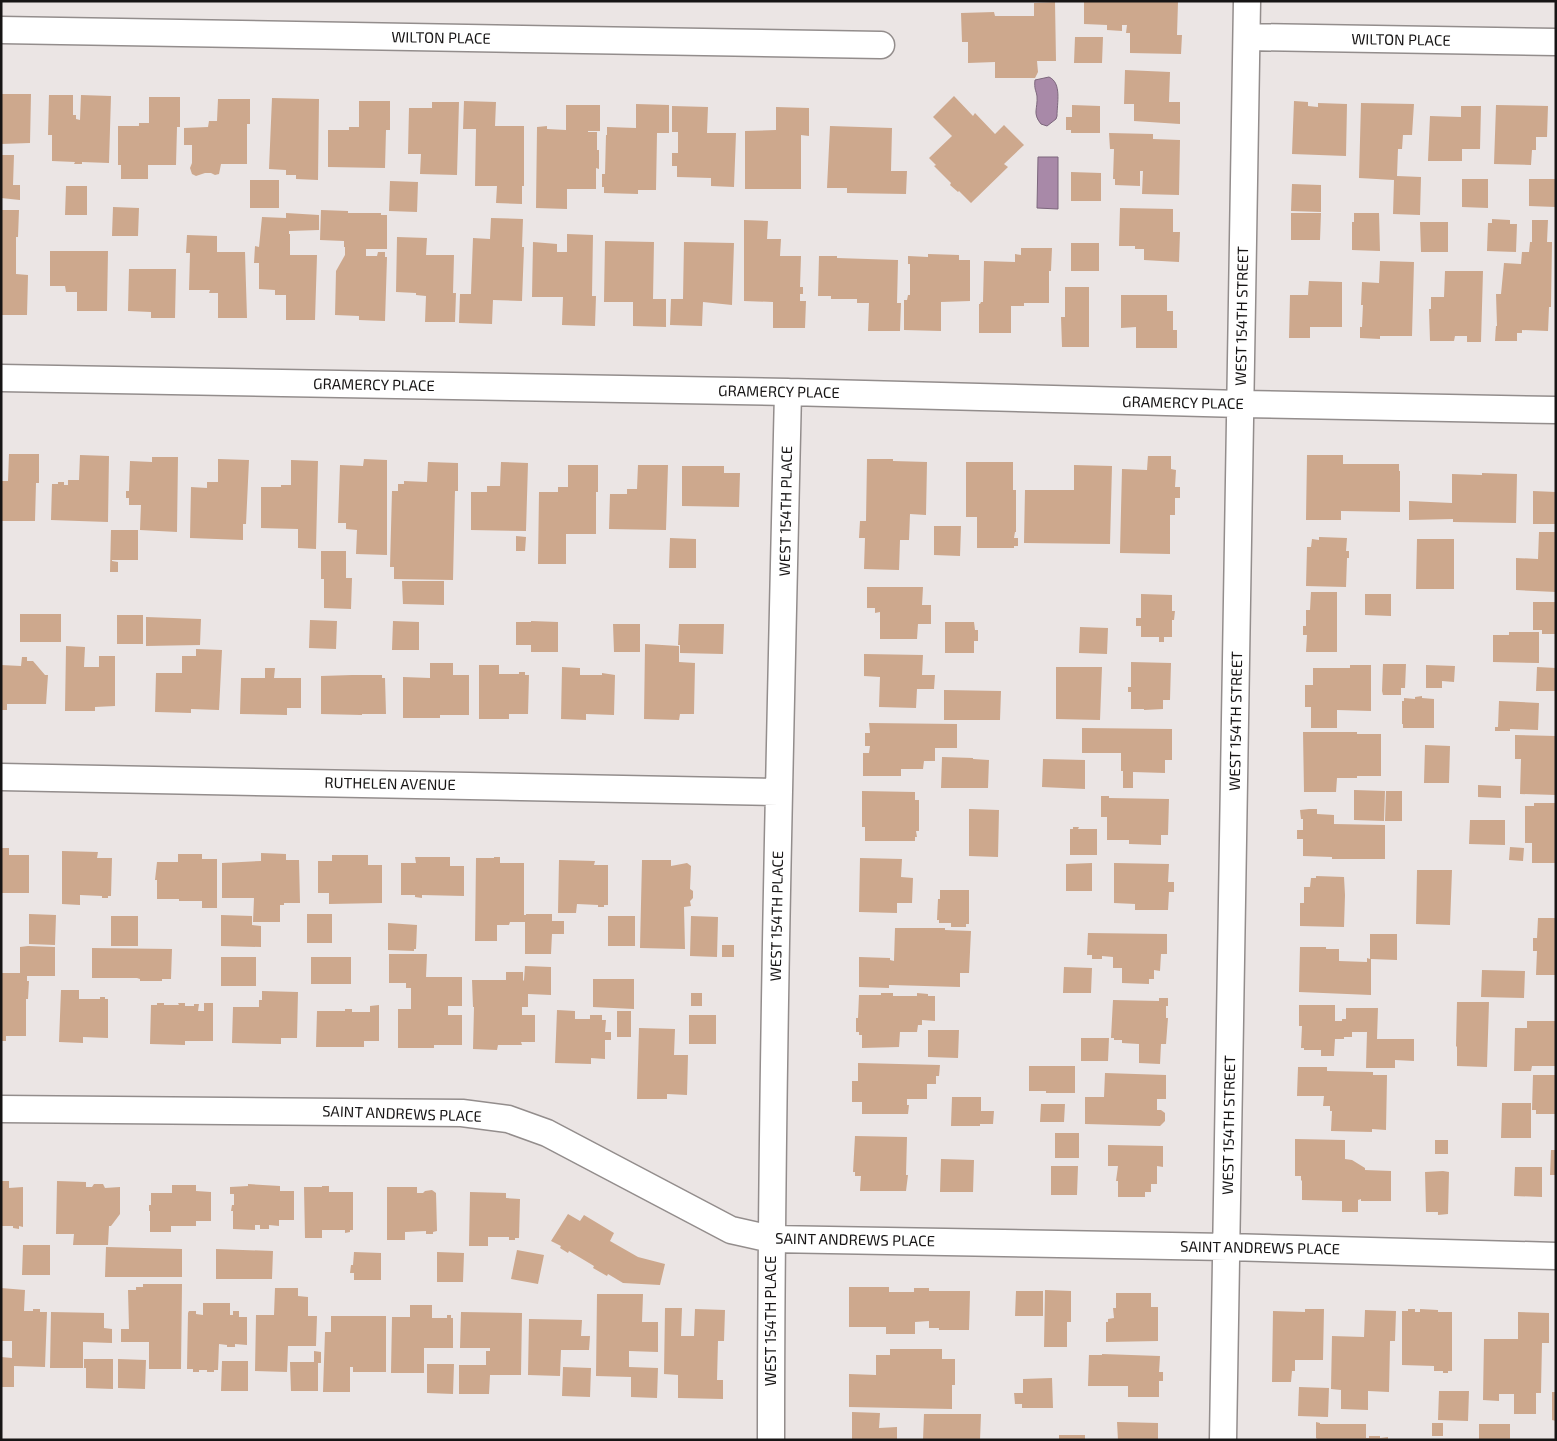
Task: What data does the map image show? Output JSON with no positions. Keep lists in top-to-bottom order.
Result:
{
  "streets": {
    "street": [
      "WILTON PLACE",
      "WEST 154TH STREET",
      "GRAMERCY PLACE",
      "WEST 154TH PLACE",
      "RUTHELEN AVENUE",
      "SAINT ANDREWS PLACE"
    ]
  },
  "crossings": [
    ["WILTON PLACE", "WEST 154TH STREET"],
    ["WEST 154TH STREET", "GRAMERCY PLACE"],
    ["WEST 154TH STREET", "SAINT ANDREWS PLACE"],
    ["GRAMERCY PLACE", "WEST 154TH PLACE"],
    ["WEST 154TH PLACE", "RUTHELEN AVENUE"],
    ["WEST 154TH PLACE", "SAINT ANDREWS PLACE"]
  ]
}
